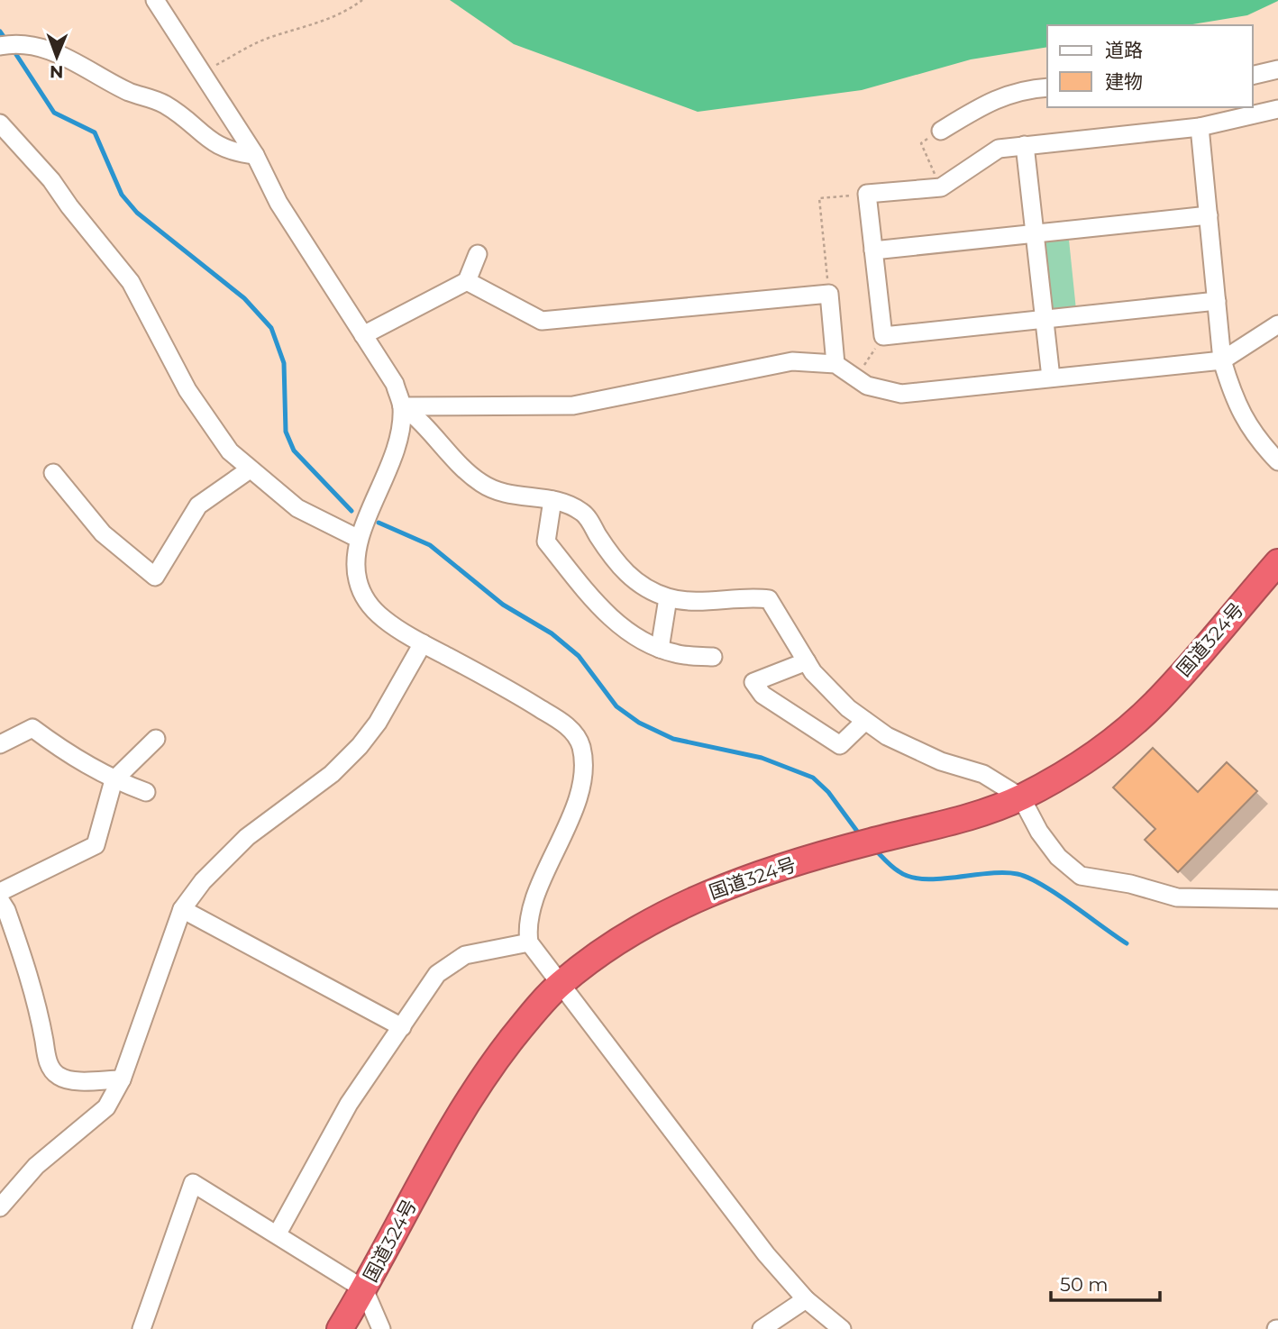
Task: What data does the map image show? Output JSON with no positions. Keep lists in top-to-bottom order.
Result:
{
  "streets": {
    "highway": ["国道324号"]
  },
  "legend": ["道路", "建物"],
  "scale_bar": "50 m",
  "north": "bottom"
}
